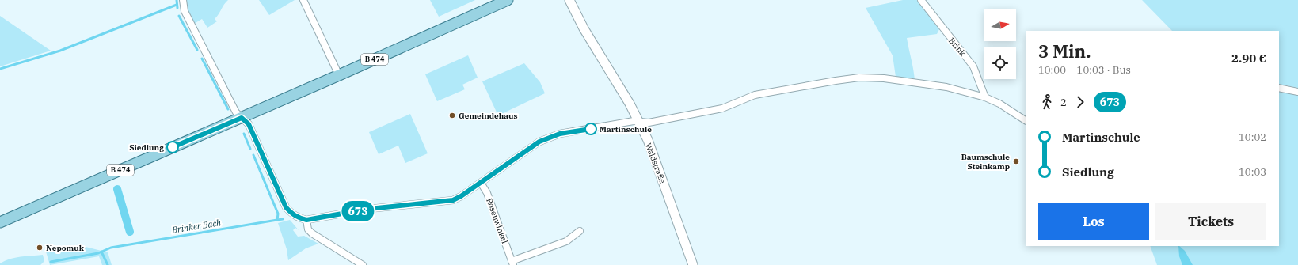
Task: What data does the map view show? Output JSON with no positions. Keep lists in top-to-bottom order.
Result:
{
  "streets": {
    "main road": ["B 474"],
    "street": ["Brink", "Waldstraße", "Rosenwinkel"]
  },
  "water": ["Brinker Bach"],
  "places": [
    "Gemeindehaus",
    "Martinschule",
    "Siedlung",
    "Baumschule Steinkamp",
    "Nepomuk"
  ],
  "lines": ["bus line 673"],
  "north": "right",
  "page": {
    "on_map": "673",
    "heading": ["3 Min.", "10:00 – 10:03 · Bus", "2.90 €"],
    "legs": ["2", "673"],
    "list": [
      {
        "name": "Martinschule",
        "value": "10:02"
      },
      {
        "name": "Siedlung",
        "value": "10:03"
      }
    ],
    "buttons": ["Los", "Tickets"]
  }
}
